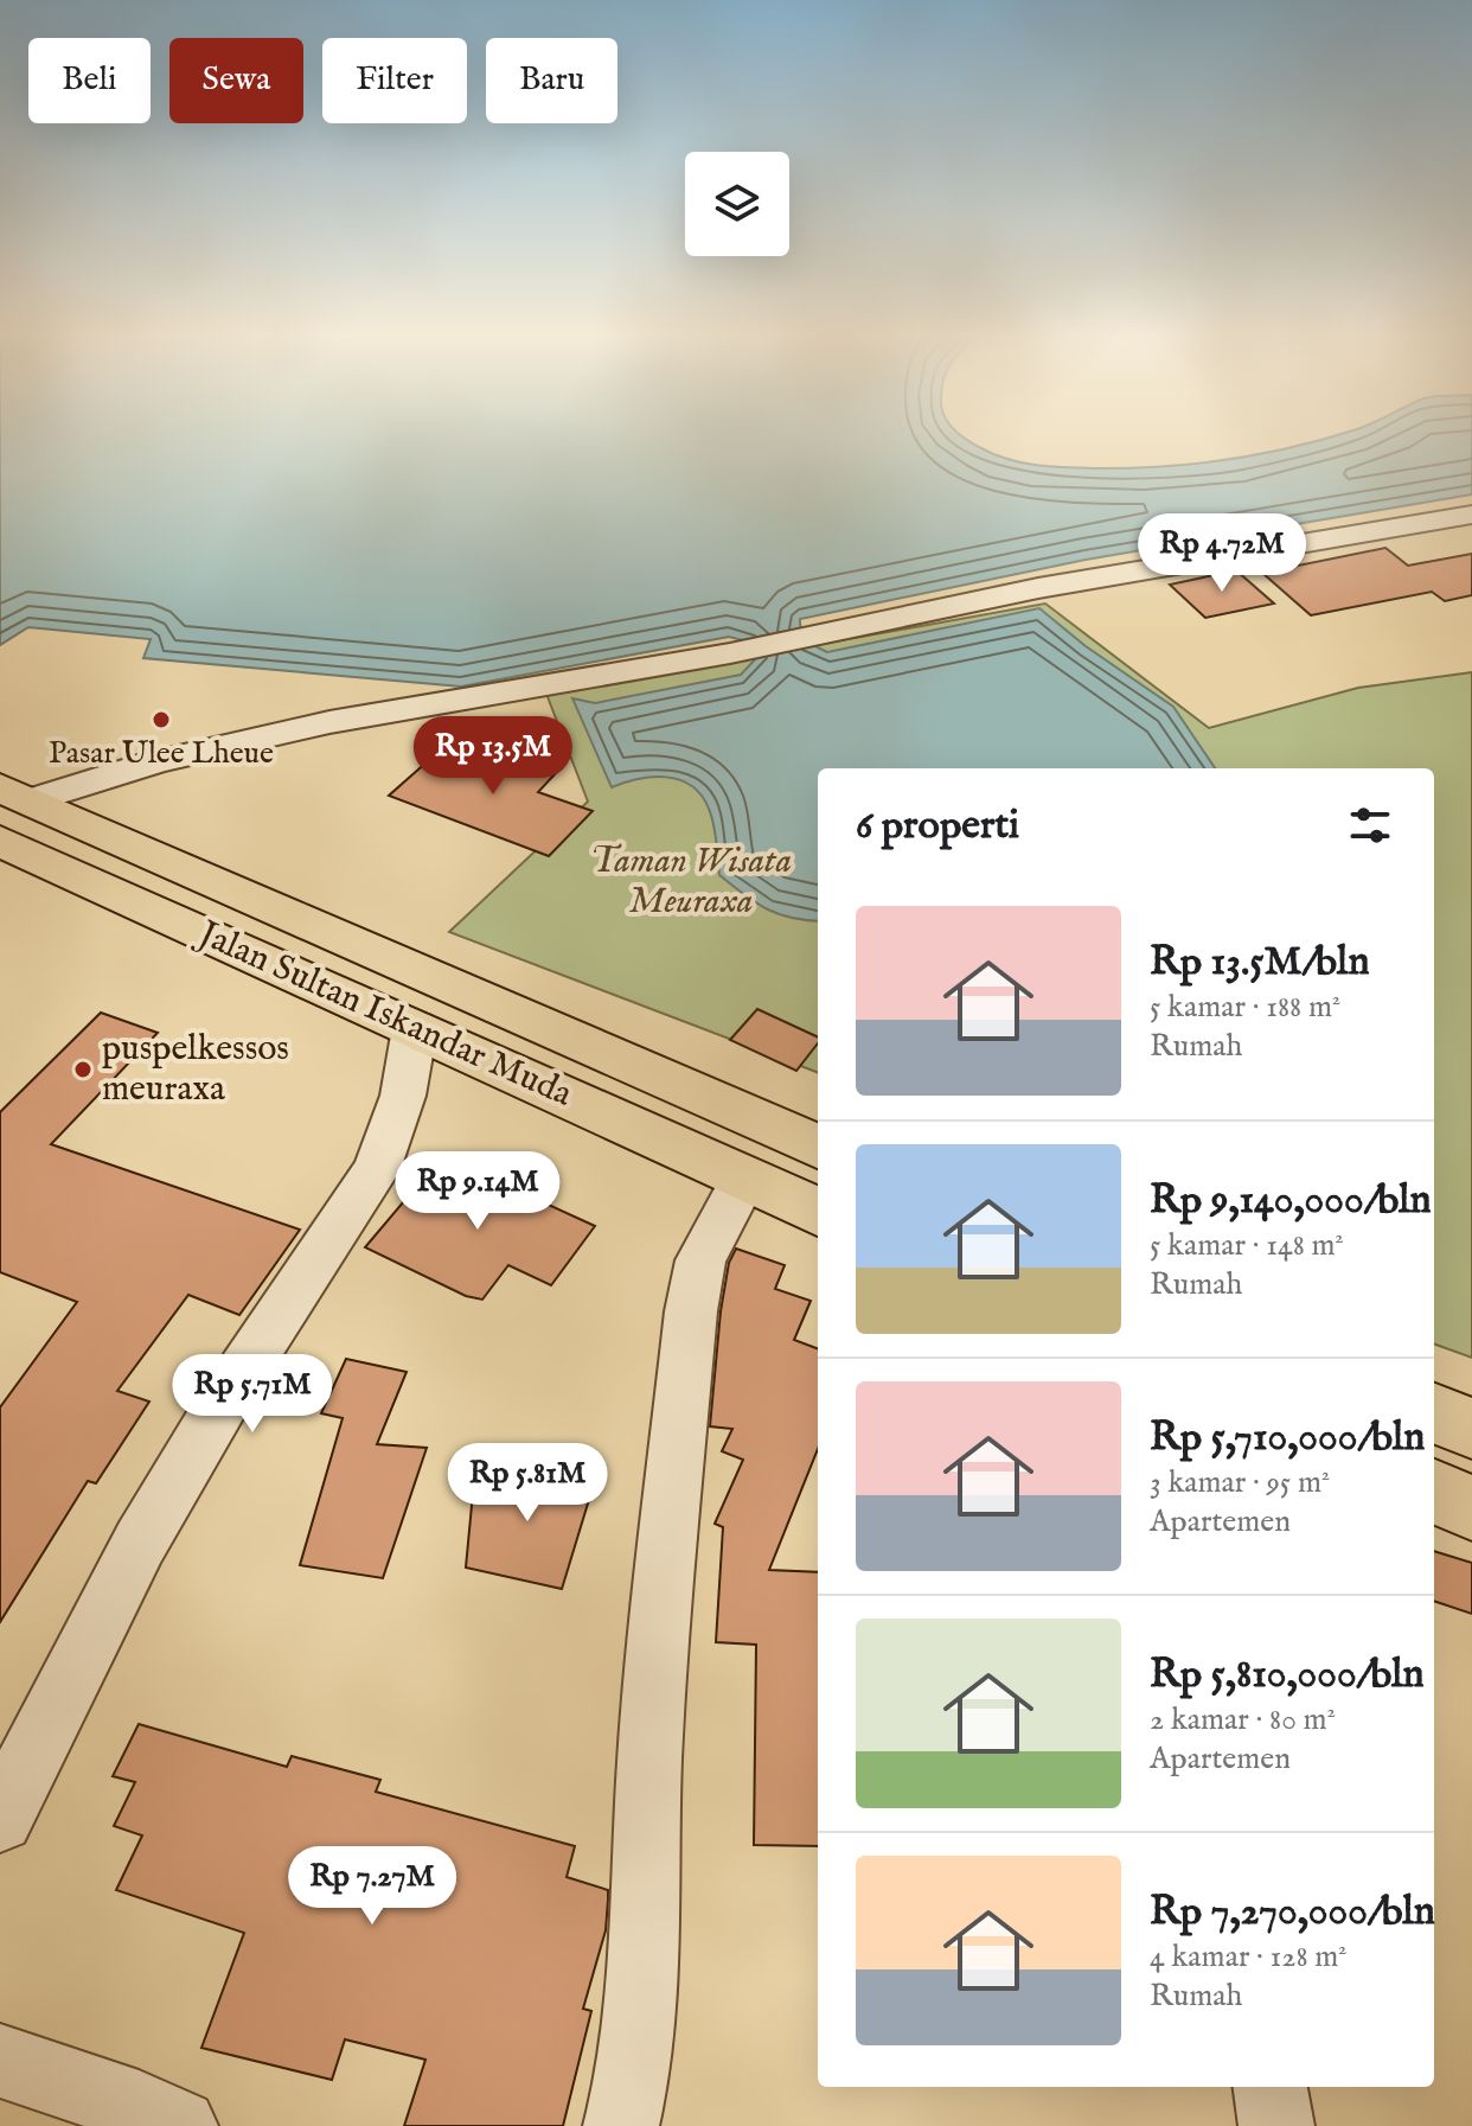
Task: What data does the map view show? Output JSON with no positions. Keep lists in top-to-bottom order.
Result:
{
  "streets": {
    "highway": ["Jalan Sultan Iskandar Muda"]
  },
  "parks": ["Taman Wisata Meuraxa"],
  "places": ["Pasar Ulee Lheue", "puspelkessos meuraxa"],
  "page": {
    "chip": [
      "Beli",
      "Sewa",
      "Filter",
      "Baru"
    ],
    "price": [
      "Rp 4.72M",
      "Rp 13.5M",
      "Rp 9.14M",
      "Rp 5.71M",
      "Rp 5.81M",
      "Rp 7.27M"
    ],
    "heading": "6 properti",
    "list": [
      {
        "name": "Rp 13.5M/bln",
        "note": "5 kamar · 188 m² · Rumah"
      },
      {
        "name": "Rp 9,140,000/bln",
        "note": "5 kamar · 148 m² · Rumah"
      },
      {
        "name": "Rp 5,710,000/bln",
        "note": "3 kamar · 95 m² · Apartemen"
      },
      {
        "name": "Rp 5,810,000/bln",
        "note": "2 kamar · 80 m² · Apartemen"
      },
      {
        "name": "Rp 7,270,000/bln",
        "note": "4 kamar · 128 m² · Rumah"
      }
    ]
  }
}
